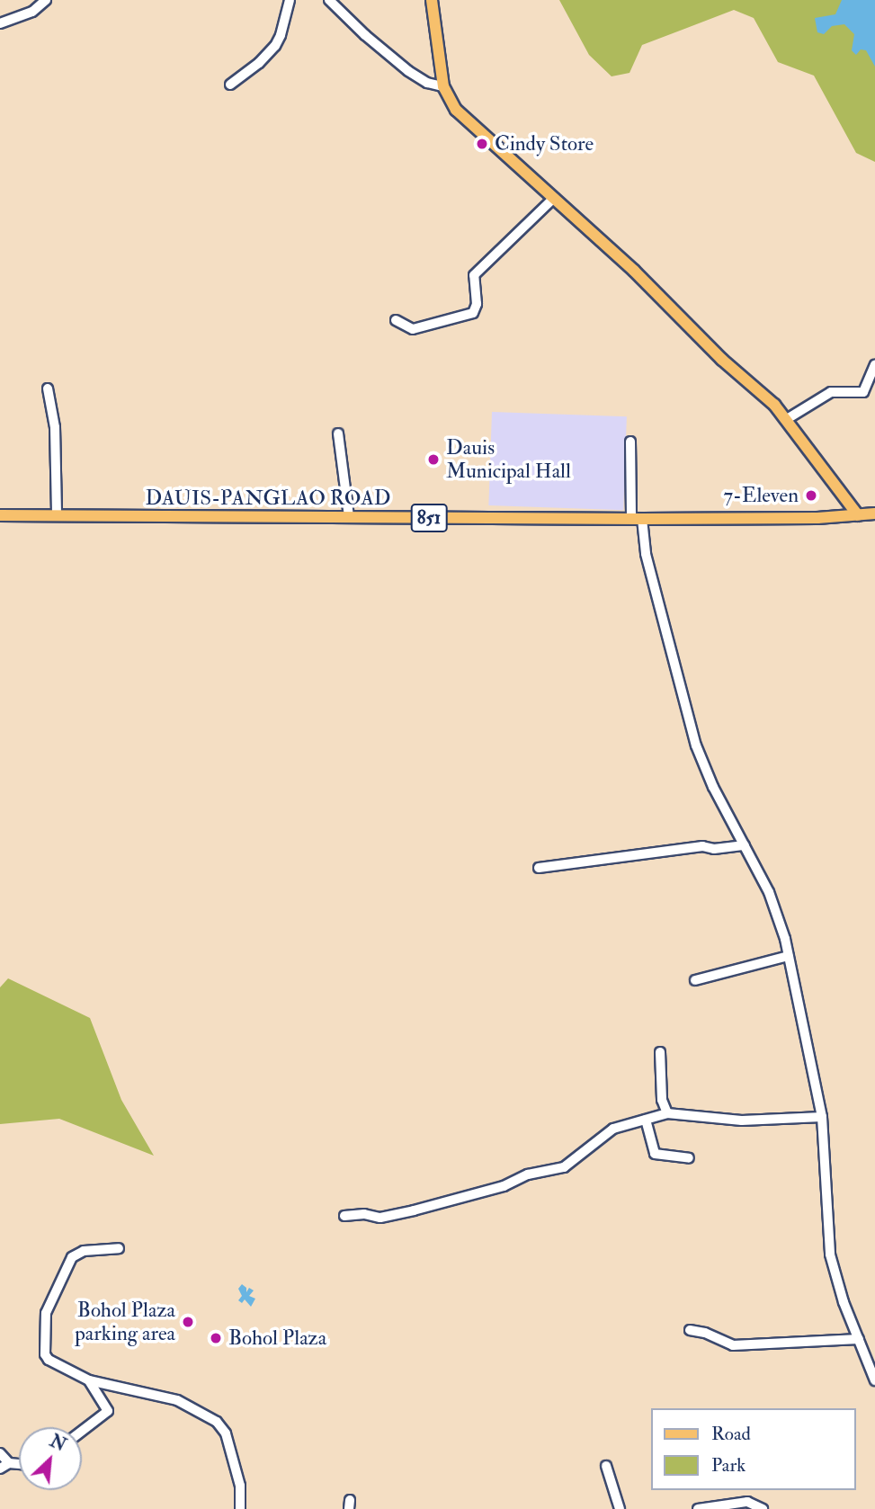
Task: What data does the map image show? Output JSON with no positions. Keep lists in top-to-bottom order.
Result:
{
  "streets": {
    "main road": ["DAUIS-PANGLAO ROAD", "851"]
  },
  "places": [
    "Cindy Store",
    "Dauis Municipal Hall",
    "7-Eleven",
    "Bohol Plaza parking area",
    "Bohol Plaza"
  ],
  "legend": ["Road", "Park"],
  "north": "top right"
}
